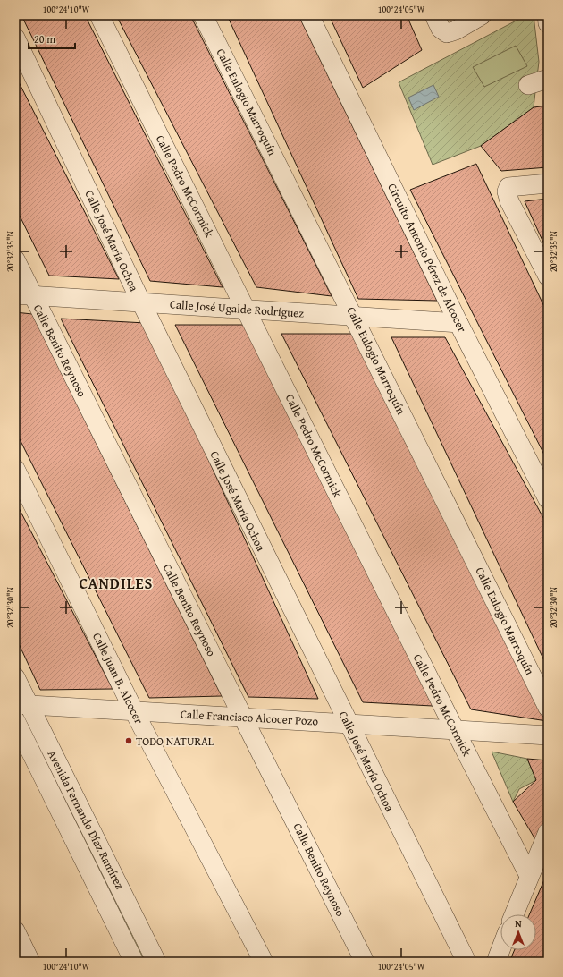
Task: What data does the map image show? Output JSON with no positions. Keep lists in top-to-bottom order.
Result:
{
  "streets": {
    "street": [
      "Calle Eulogio Marroquín",
      "Calle Pedro McCormick",
      "Calle José María Ochoa",
      "Circuito Antonio Pérez de Alcocer",
      "Calle José Ugalde Rodríguez",
      "Calle Benito Reynoso",
      "Calle Juan B. Alcocer",
      "Calle Francisco Alcocer Pozo",
      "Avenida Fernando Díaz Ramírez"
    ]
  },
  "crossings": [
    ["Calle Eulogio Marroquín", "Calle José Ugalde Rodríguez"],
    ["Calle Pedro McCormick", "Calle José Ugalde Rodríguez"],
    ["Calle Pedro McCormick", "Calle Francisco Alcocer Pozo"],
    ["Calle José María Ochoa", "Calle José Ugalde Rodríguez"],
    ["Calle José María Ochoa", "Calle Francisco Alcocer Pozo"],
    ["Circuito Antonio Pérez de Alcocer", "Calle José Ugalde Rodríguez"],
    ["Calle José Ugalde Rodríguez", "Calle Benito Reynoso"],
    ["Calle Benito Reynoso", "Calle Francisco Alcocer Pozo"],
    ["Calle Juan B. Alcocer", "Calle Francisco Alcocer Pozo"],
    ["Calle Francisco Alcocer Pozo", "Avenida Fernando Díaz Ramírez"]
  ],
  "districts": ["CANDILES"],
  "places": ["TODO NATURAL"],
  "scale_bar": "20 m",
  "north": "top",
  "coordinates": [
    "100°24'10\"W",
    "100°24'05\"W",
    "20°32'35\"N",
    "20°32'30\"N"
  ]
}
